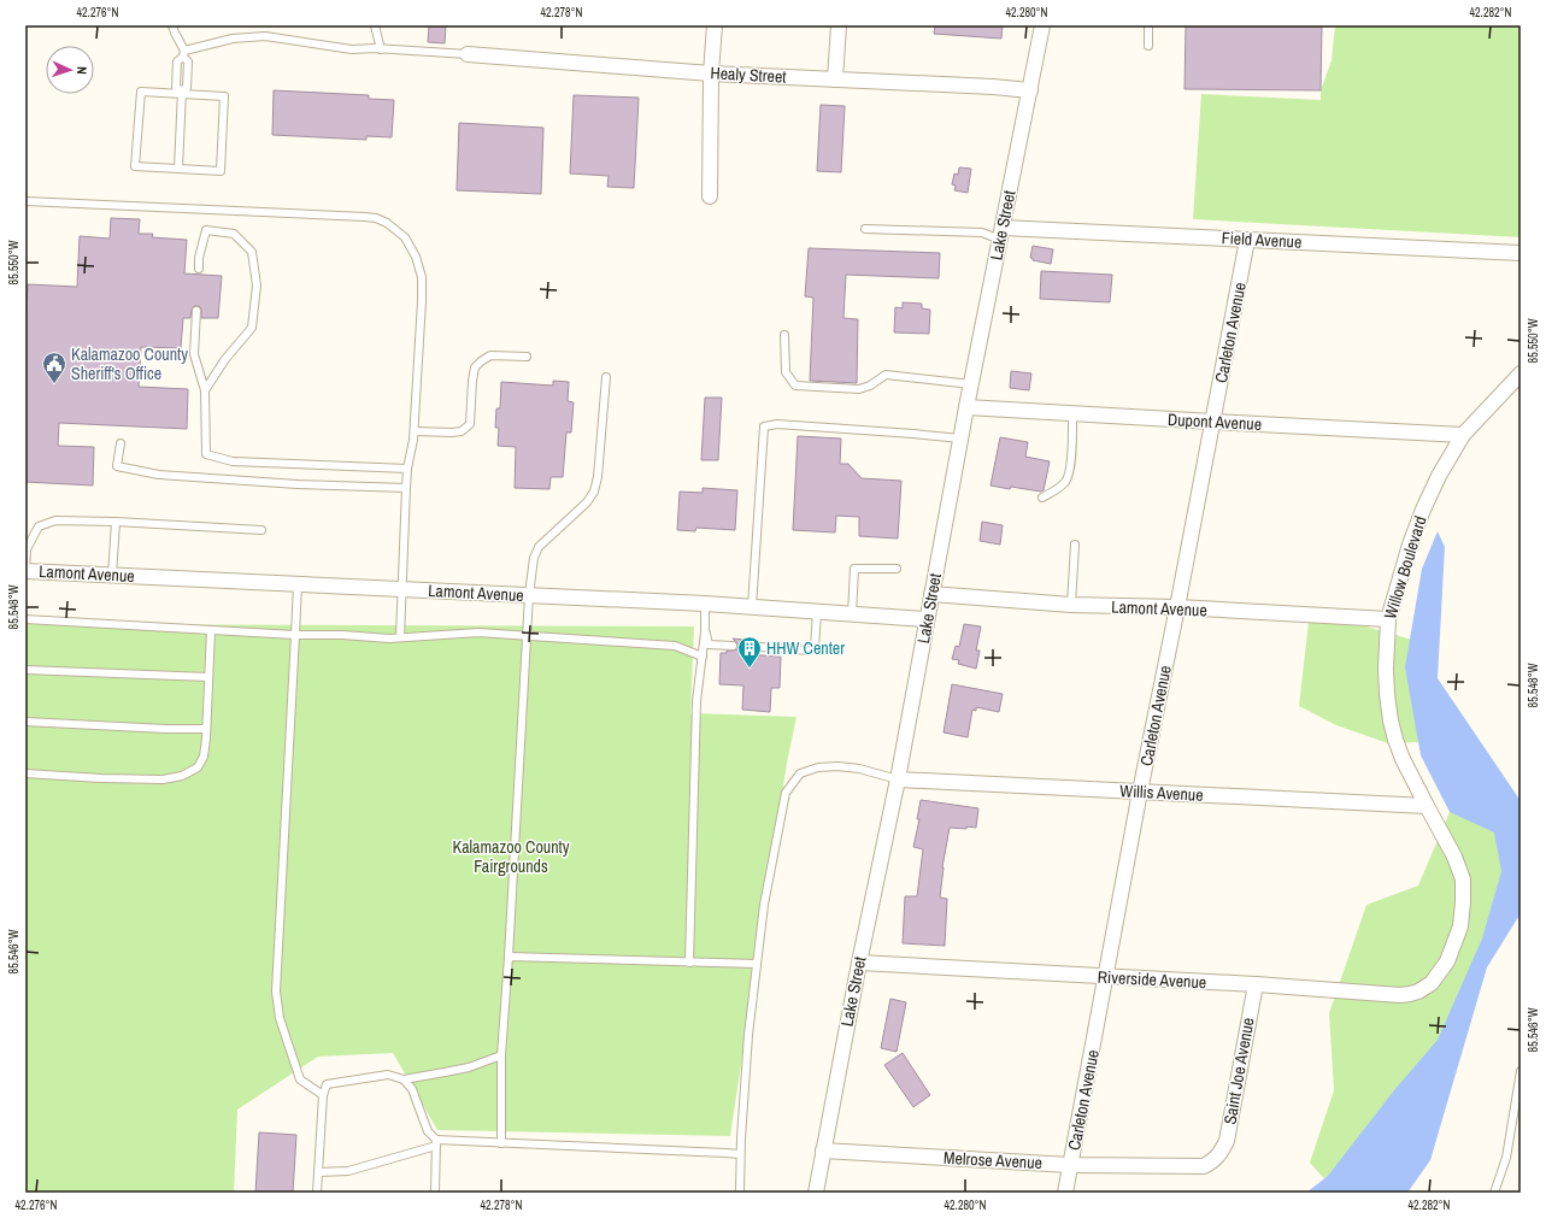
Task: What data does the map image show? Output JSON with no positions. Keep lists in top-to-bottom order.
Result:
{
  "streets": {
    "street": [
      "Healy Street",
      "Lake Street",
      "Field Avenue",
      "Carleton Avenue",
      "Dupont Avenue",
      "Willow Boulevard",
      "Lamont Avenue",
      "Willis Avenue",
      "Riverside Avenue",
      "Saint Joe Avenue",
      "Melrose Avenue"
    ]
  },
  "crossings": [
    ["Healy Street", "Lake Street"],
    ["Lake Street", "Field Avenue"],
    ["Lake Street", "Dupont Avenue"],
    ["Lake Street", "Lamont Avenue"],
    ["Lake Street", "Willis Avenue"],
    ["Lake Street", "Riverside Avenue"],
    ["Lake Street", "Melrose Avenue"],
    ["Field Avenue", "Carleton Avenue"],
    ["Carleton Avenue", "Dupont Avenue"],
    ["Carleton Avenue", "Lamont Avenue"],
    ["Carleton Avenue", "Willis Avenue"],
    ["Carleton Avenue", "Riverside Avenue"],
    ["Carleton Avenue", "Melrose Avenue"],
    ["Dupont Avenue", "Willow Boulevard"],
    ["Willow Boulevard", "Lamont Avenue"],
    ["Willow Boulevard", "Willis Avenue"],
    ["Willow Boulevard", "Riverside Avenue"],
    ["Riverside Avenue", "Saint Joe Avenue"],
    ["Saint Joe Avenue", "Melrose Avenue"]
  ],
  "parks": ["Kalamazoo County Fairgrounds"],
  "places": {
    "public building": ["Kalamazoo County Sheriff's Office"],
    "building": ["HHW Center"]
  },
  "north": "right",
  "coordinates": [
    "42.276°N",
    "42.278°N",
    "42.280°N",
    "42.282°N",
    "85.550°W",
    "85.548°W",
    "85.546°W"
  ]
}
